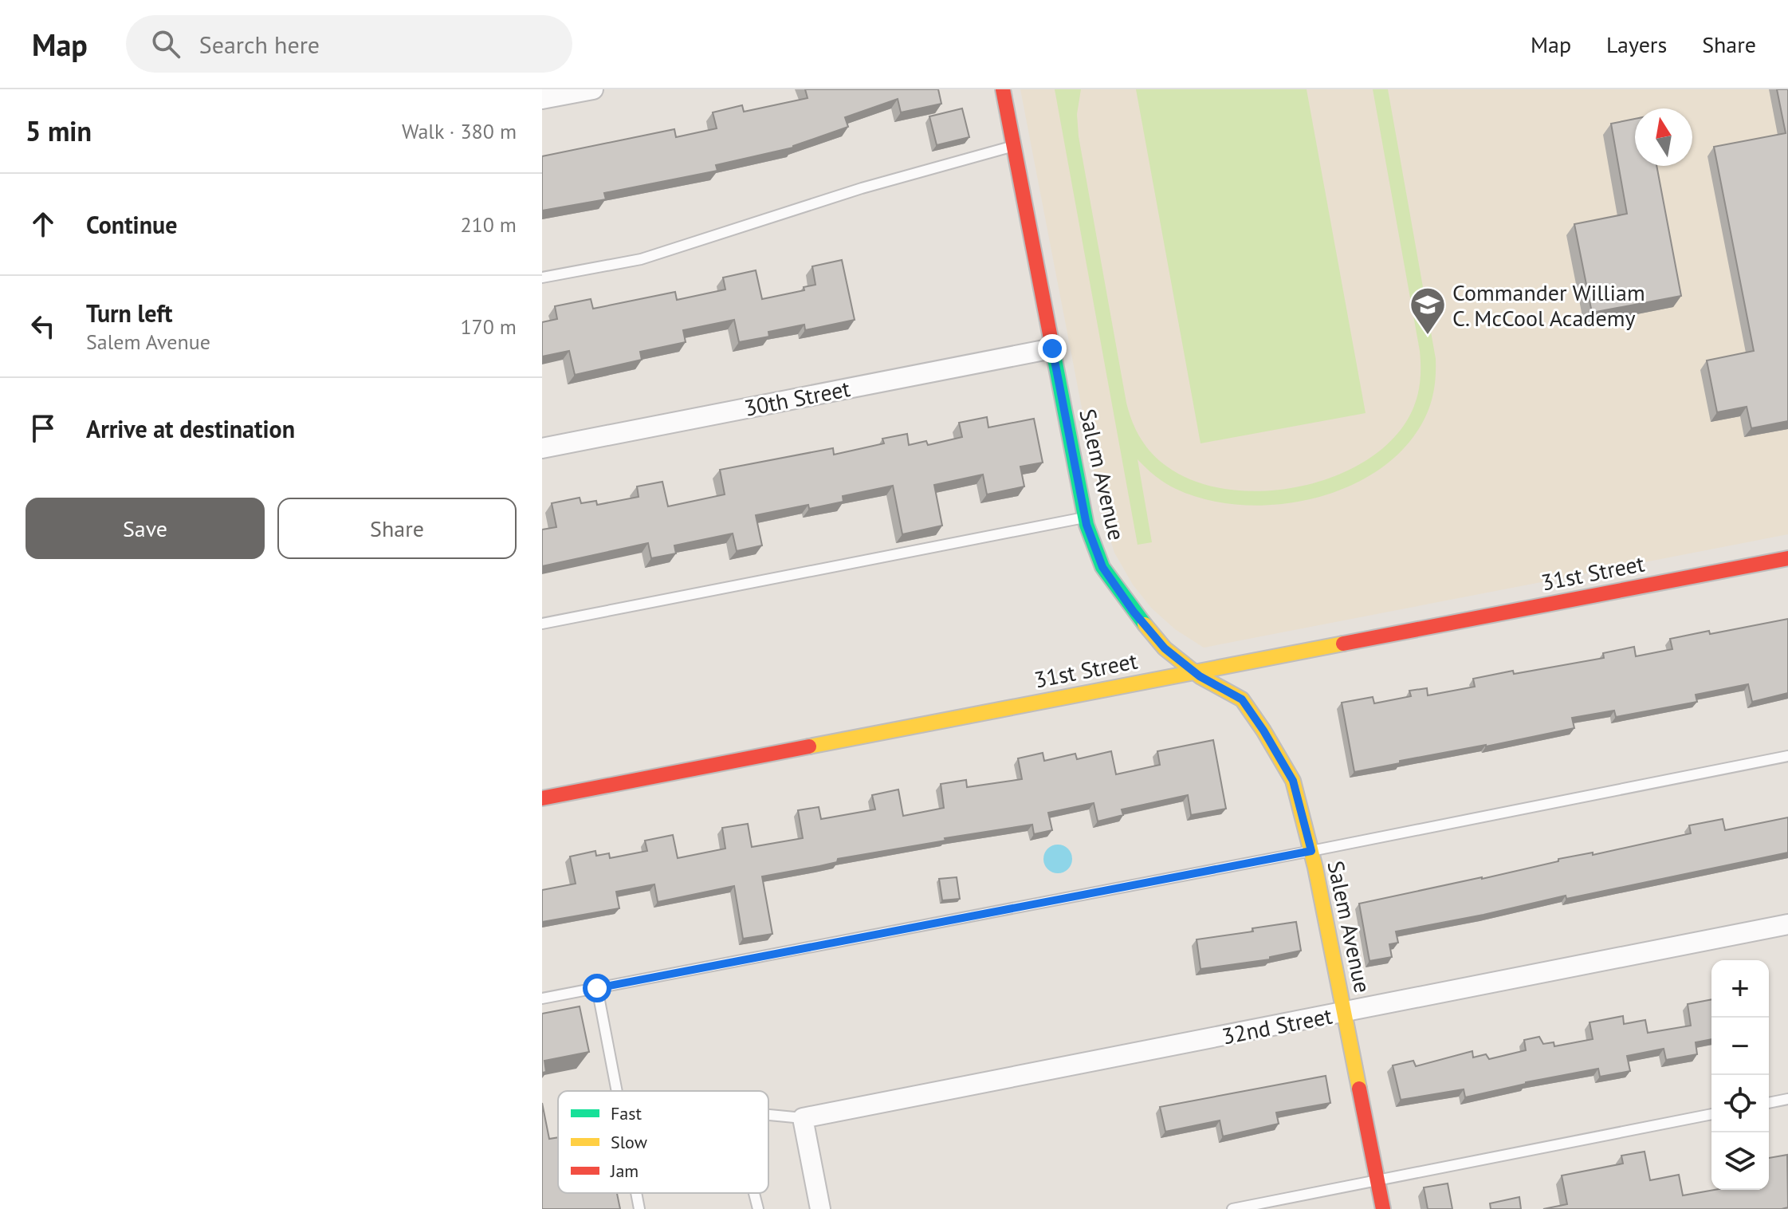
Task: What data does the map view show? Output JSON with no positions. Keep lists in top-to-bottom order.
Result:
{
  "streets": {
    "street": [
      "30th Street",
      "Salem Avenue",
      "31st Street",
      "32nd Street"
    ]
  },
  "crossings": [
    ["30th Street", "Salem Avenue"],
    ["Salem Avenue", "31st Street"],
    ["Salem Avenue", "32nd Street"]
  ],
  "places": {
    "school or university": ["Commander William C. McCool Academy"]
  },
  "legend": ["Fast", "Slow", "Jam"],
  "north": "top",
  "page": {
    "header": "Map",
    "search": "Search here",
    "nav": ["Map", "Layers", "Share"],
    "heading": ["5 min", "Walk · 380 m"],
    "list": [
      ["Continue", "210 m"],
      ["Turn left", "Salem Avenue", "170 m"],
      "Arrive at destination"
    ],
    "buttons": ["Save", "Share"],
    "map_buttons": ["+", "−"]
  }
}
